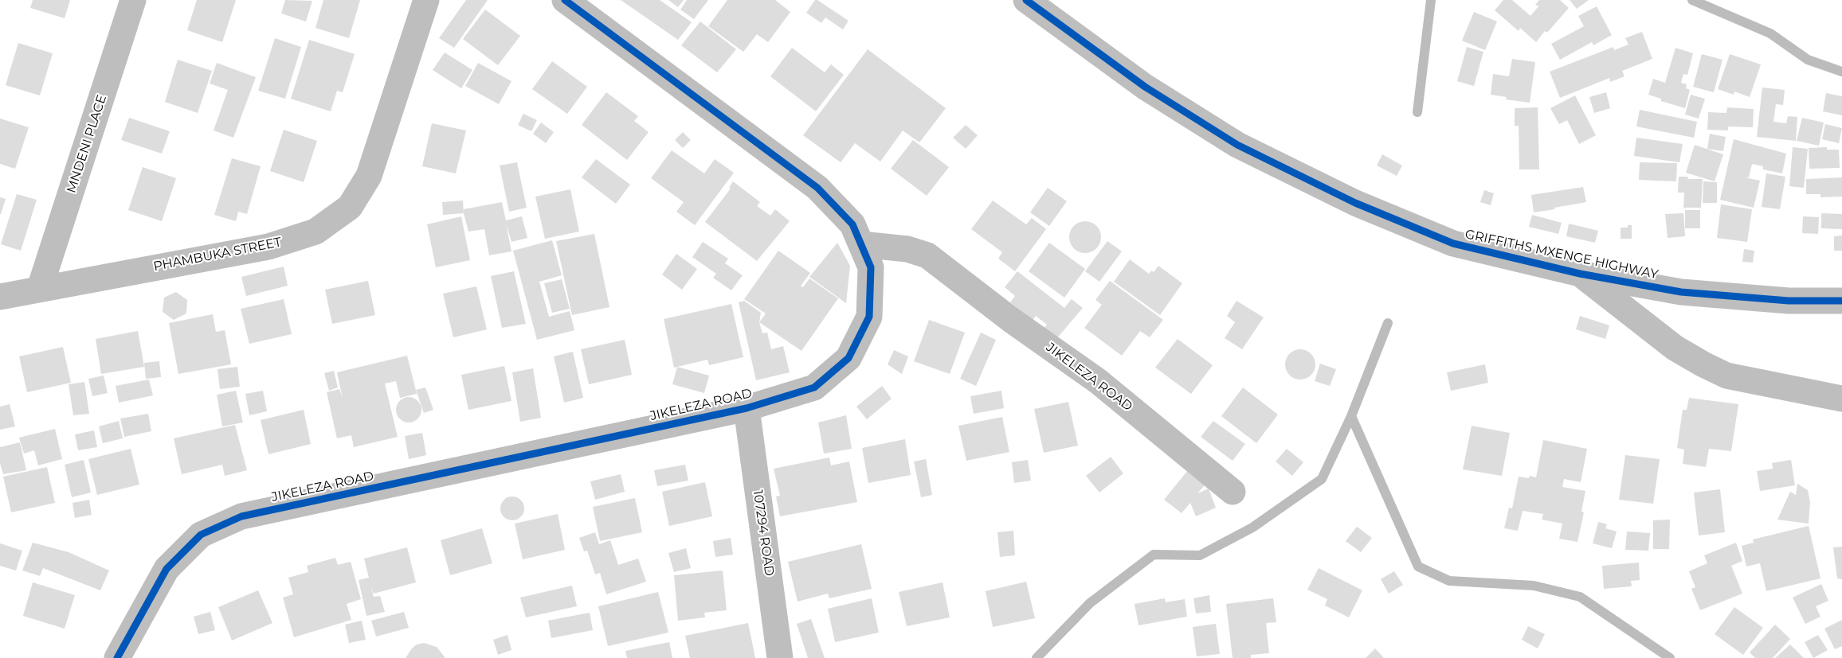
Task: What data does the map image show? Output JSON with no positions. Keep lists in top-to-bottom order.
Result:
{
  "streets": {
    "street": [
      "MNDENI PLACE",
      "PHAMBUKA STREET",
      "GRIFFITHS MXENGE HIGHWAY",
      "JIKELEZA ROAD",
      "107294 ROAD"
    ]
  },
  "crossings": [
    ["MNDENI PLACE", "PHAMBUKA STREET"],
    ["JIKELEZA ROAD", "107294 ROAD"]
  ]
}
